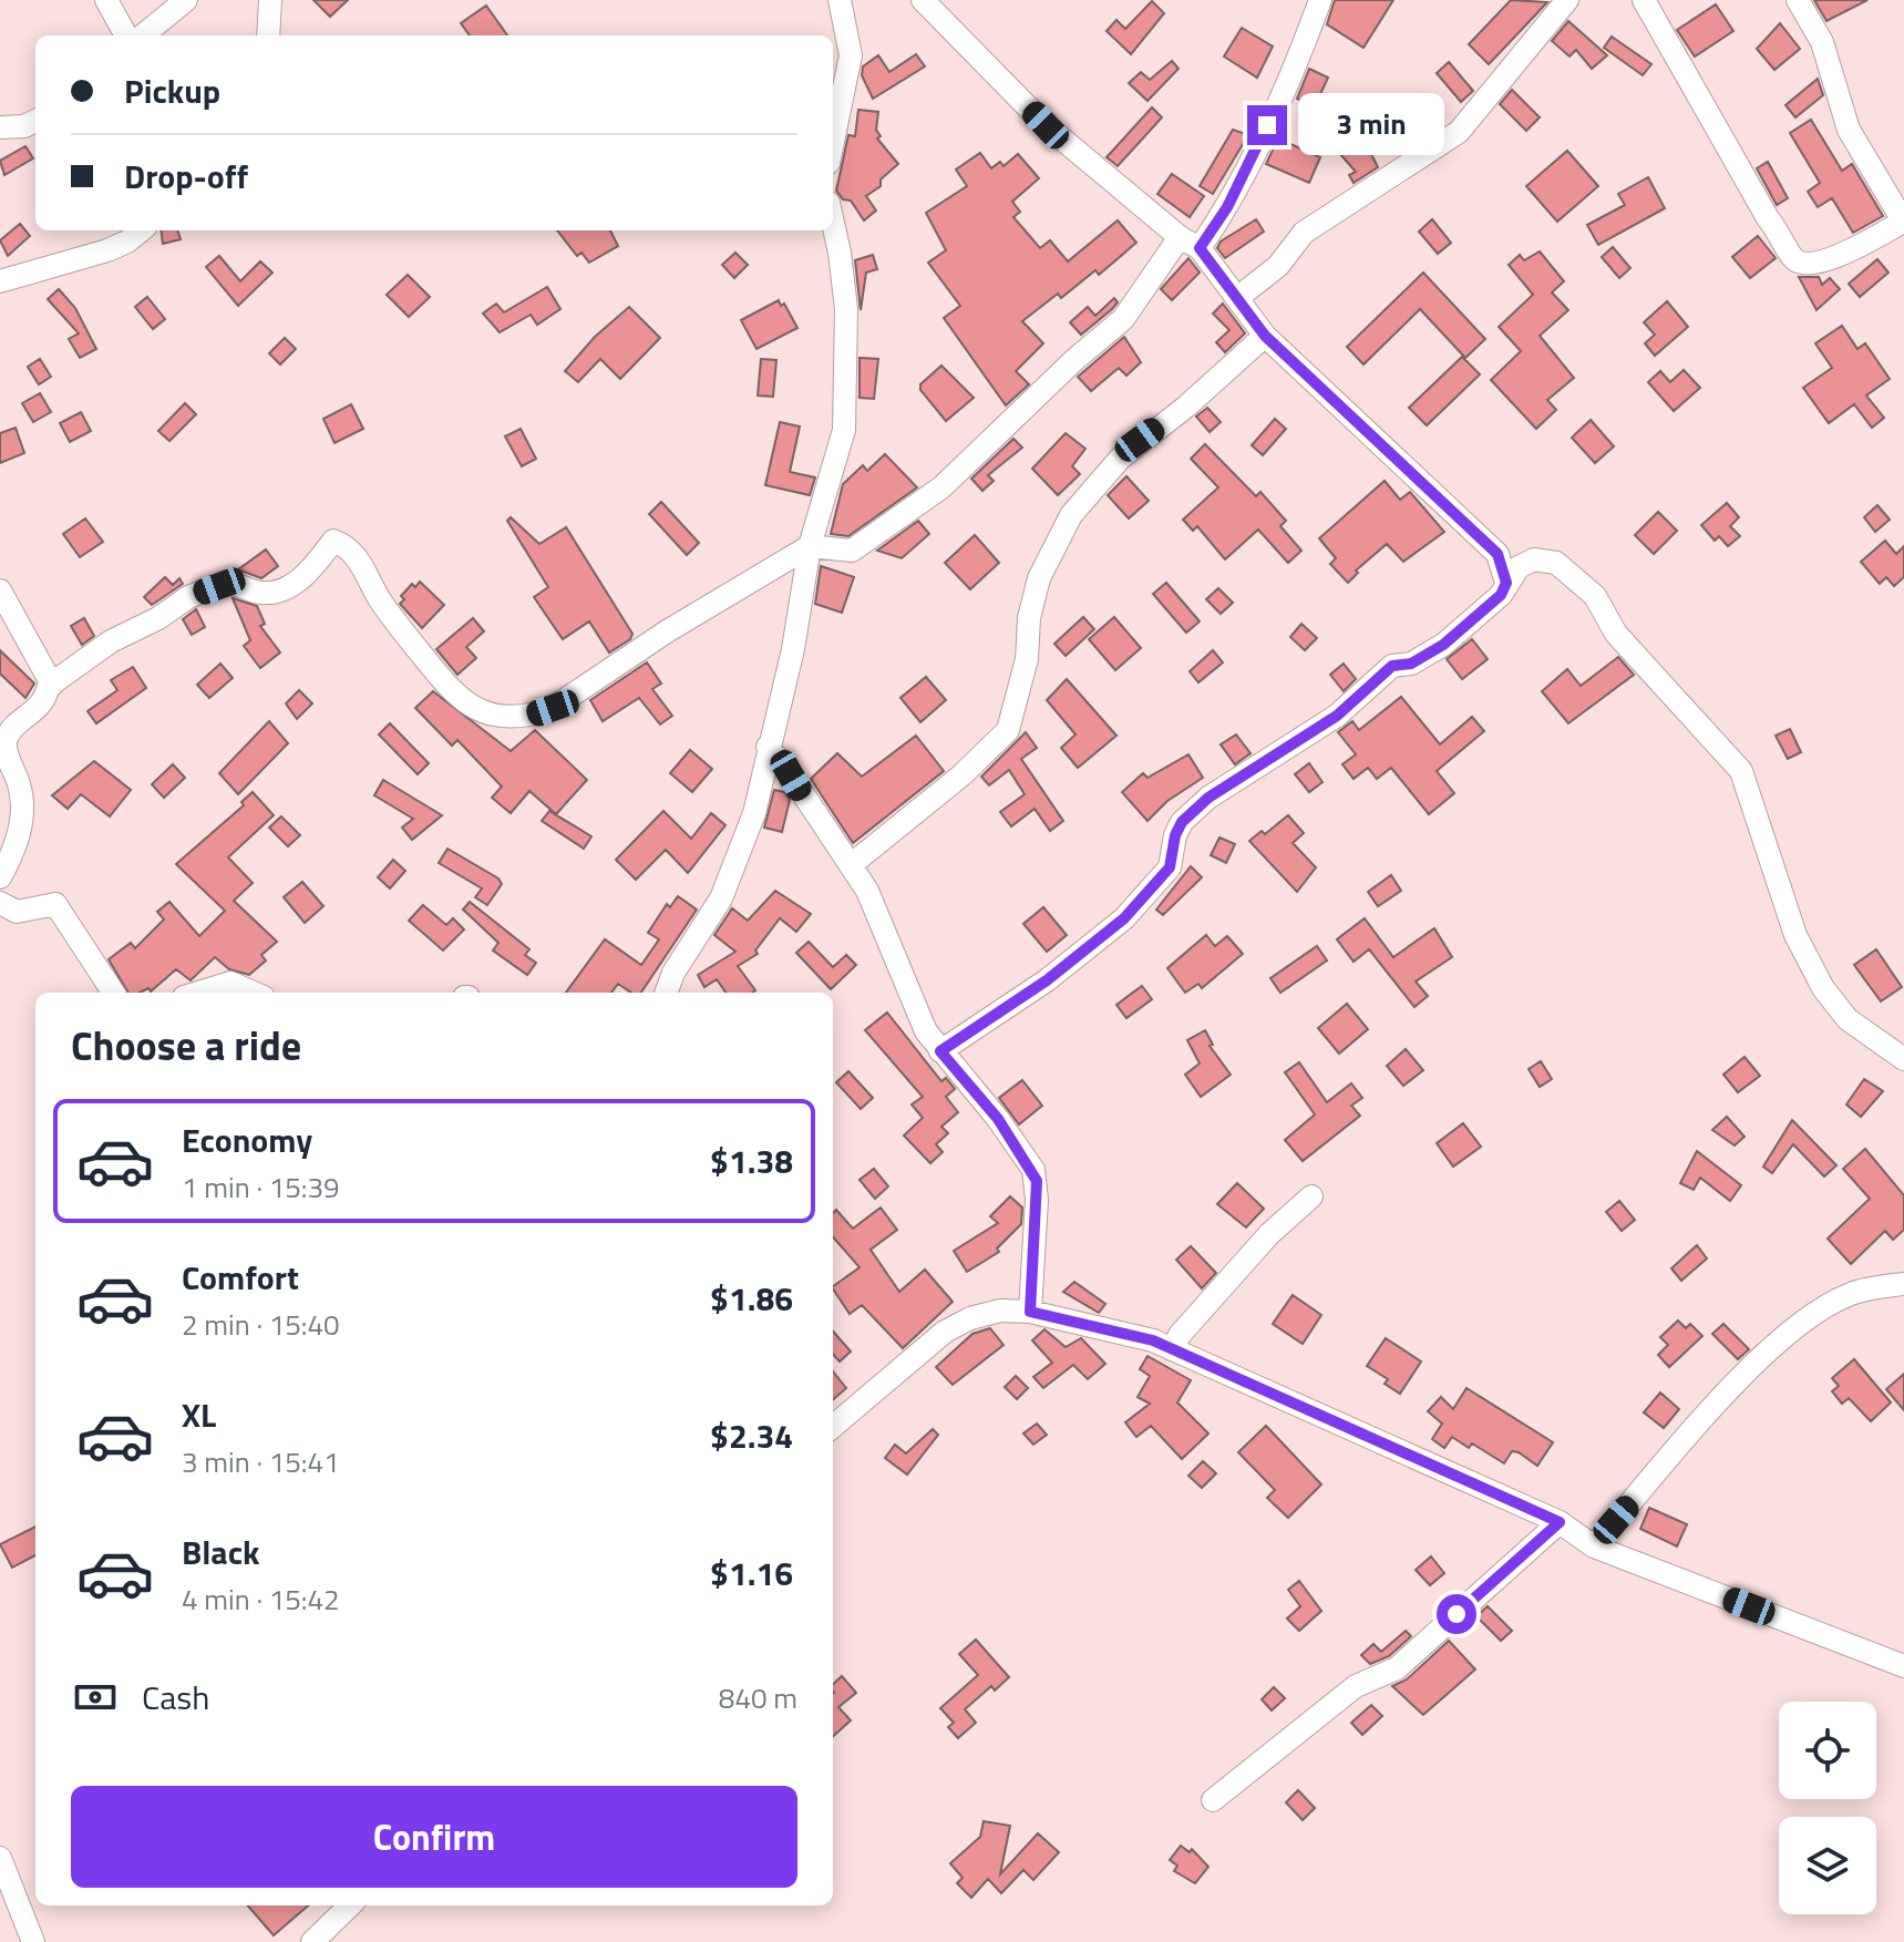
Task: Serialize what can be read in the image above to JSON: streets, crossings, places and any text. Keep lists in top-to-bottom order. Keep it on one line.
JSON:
{"page":{"banner":["Pickup","Drop-off"],"bubble":"3 min","heading":"Choose a ride","list":[{"name":"Economy","note":"1 min · 15:39","value":"$1.38"},{"name":"Comfort","note":"2 min · 15:40","value":"$1.86"},{"name":"XL","note":"3 min · 15:41","value":"$2.34"},{"name":"Black","note":"4 min · 15:42","value":"$1.16"}],"pay":["Cash","840 m"],"buttons":"Confirm"}}
